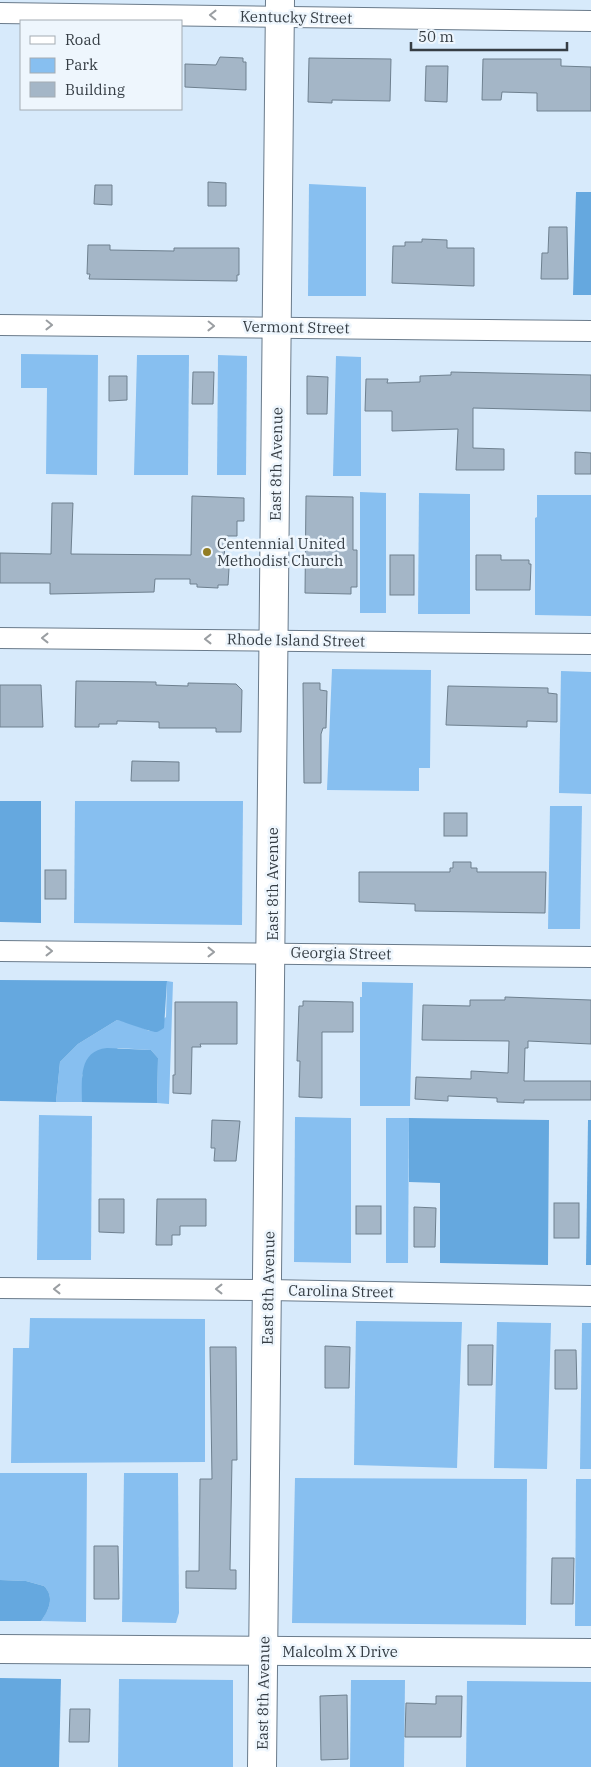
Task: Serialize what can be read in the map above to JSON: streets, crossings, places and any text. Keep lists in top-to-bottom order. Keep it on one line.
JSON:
{"streets":{"street":["Kentucky Street","Vermont Street","East 8th Avenue","Rhode Island Street","Georgia Street","Carolina Street","Malcolm X Drive"]},"crossings":[["Kentucky Street","East 8th Avenue"],["Vermont Street","East 8th Avenue"],["East 8th Avenue","Rhode Island Street"],["East 8th Avenue","Georgia Street"],["East 8th Avenue","Carolina Street"],["East 8th Avenue","Malcolm X Drive"]],"one_way":["Kentucky Street","Vermont Street","Rhode Island Street","Georgia Street","Carolina Street"],"places":["Centennial United Methodist Church"],"legend":["Road","Park","Building"],"scale_bar":"50 m"}
